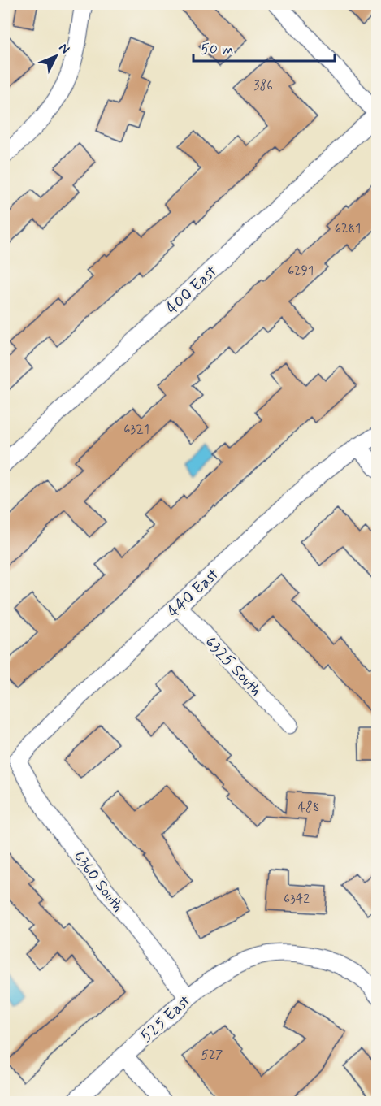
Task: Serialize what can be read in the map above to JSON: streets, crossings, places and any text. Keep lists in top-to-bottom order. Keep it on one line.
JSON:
{"streets":{"street":["400 East","440 East","6325 South","6360 South","525 East"]},"crossings":[["440 East","6325 South"],["440 East","6360 South"],["6360 South","525 East"]],"house_numbers":["386","6281","6291","6321","488","6342","527"],"scale_bar":"50 m","north":"top right"}
